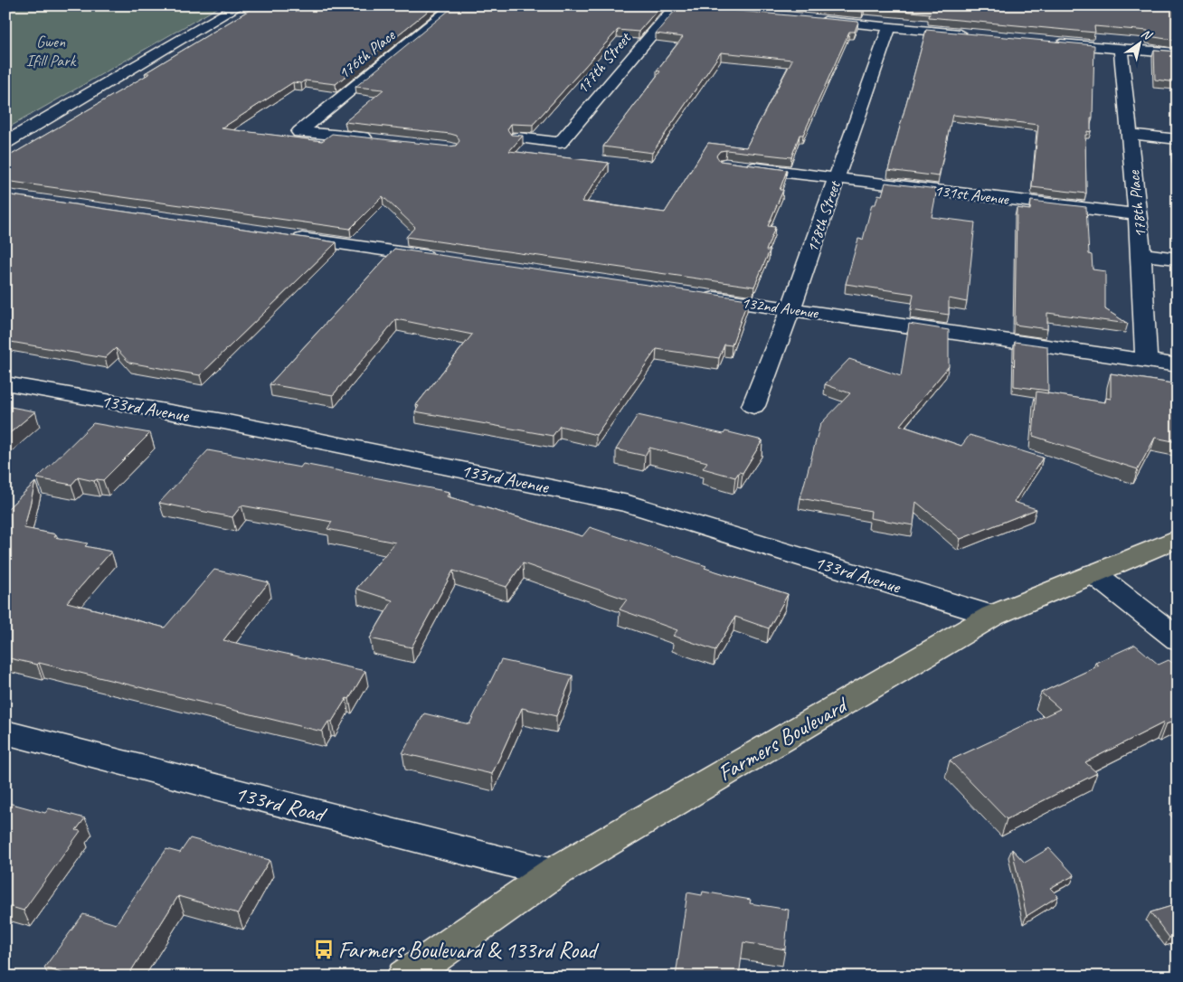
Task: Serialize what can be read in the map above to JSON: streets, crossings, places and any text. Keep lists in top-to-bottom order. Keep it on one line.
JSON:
{"streets":{"main road":["Farmers Boulevard"],"street":["176th Place","177th Street","131st Avenue","178th Place","178th Street","132nd Avenue","133rd Avenue","133rd Road"]},"crossings":[["131st Avenue","178th Place"],["131st Avenue","178th Street"],["178th Place","132nd Avenue"],["178th Street","132nd Avenue"],["133rd Avenue","Farmers Boulevard"],["Farmers Boulevard","133rd Road"]],"parks":["Gwen Ifill Park"],"places":{"bus stop":["Farmers Boulevard & 133rd Road"]},"north":"top right"}
